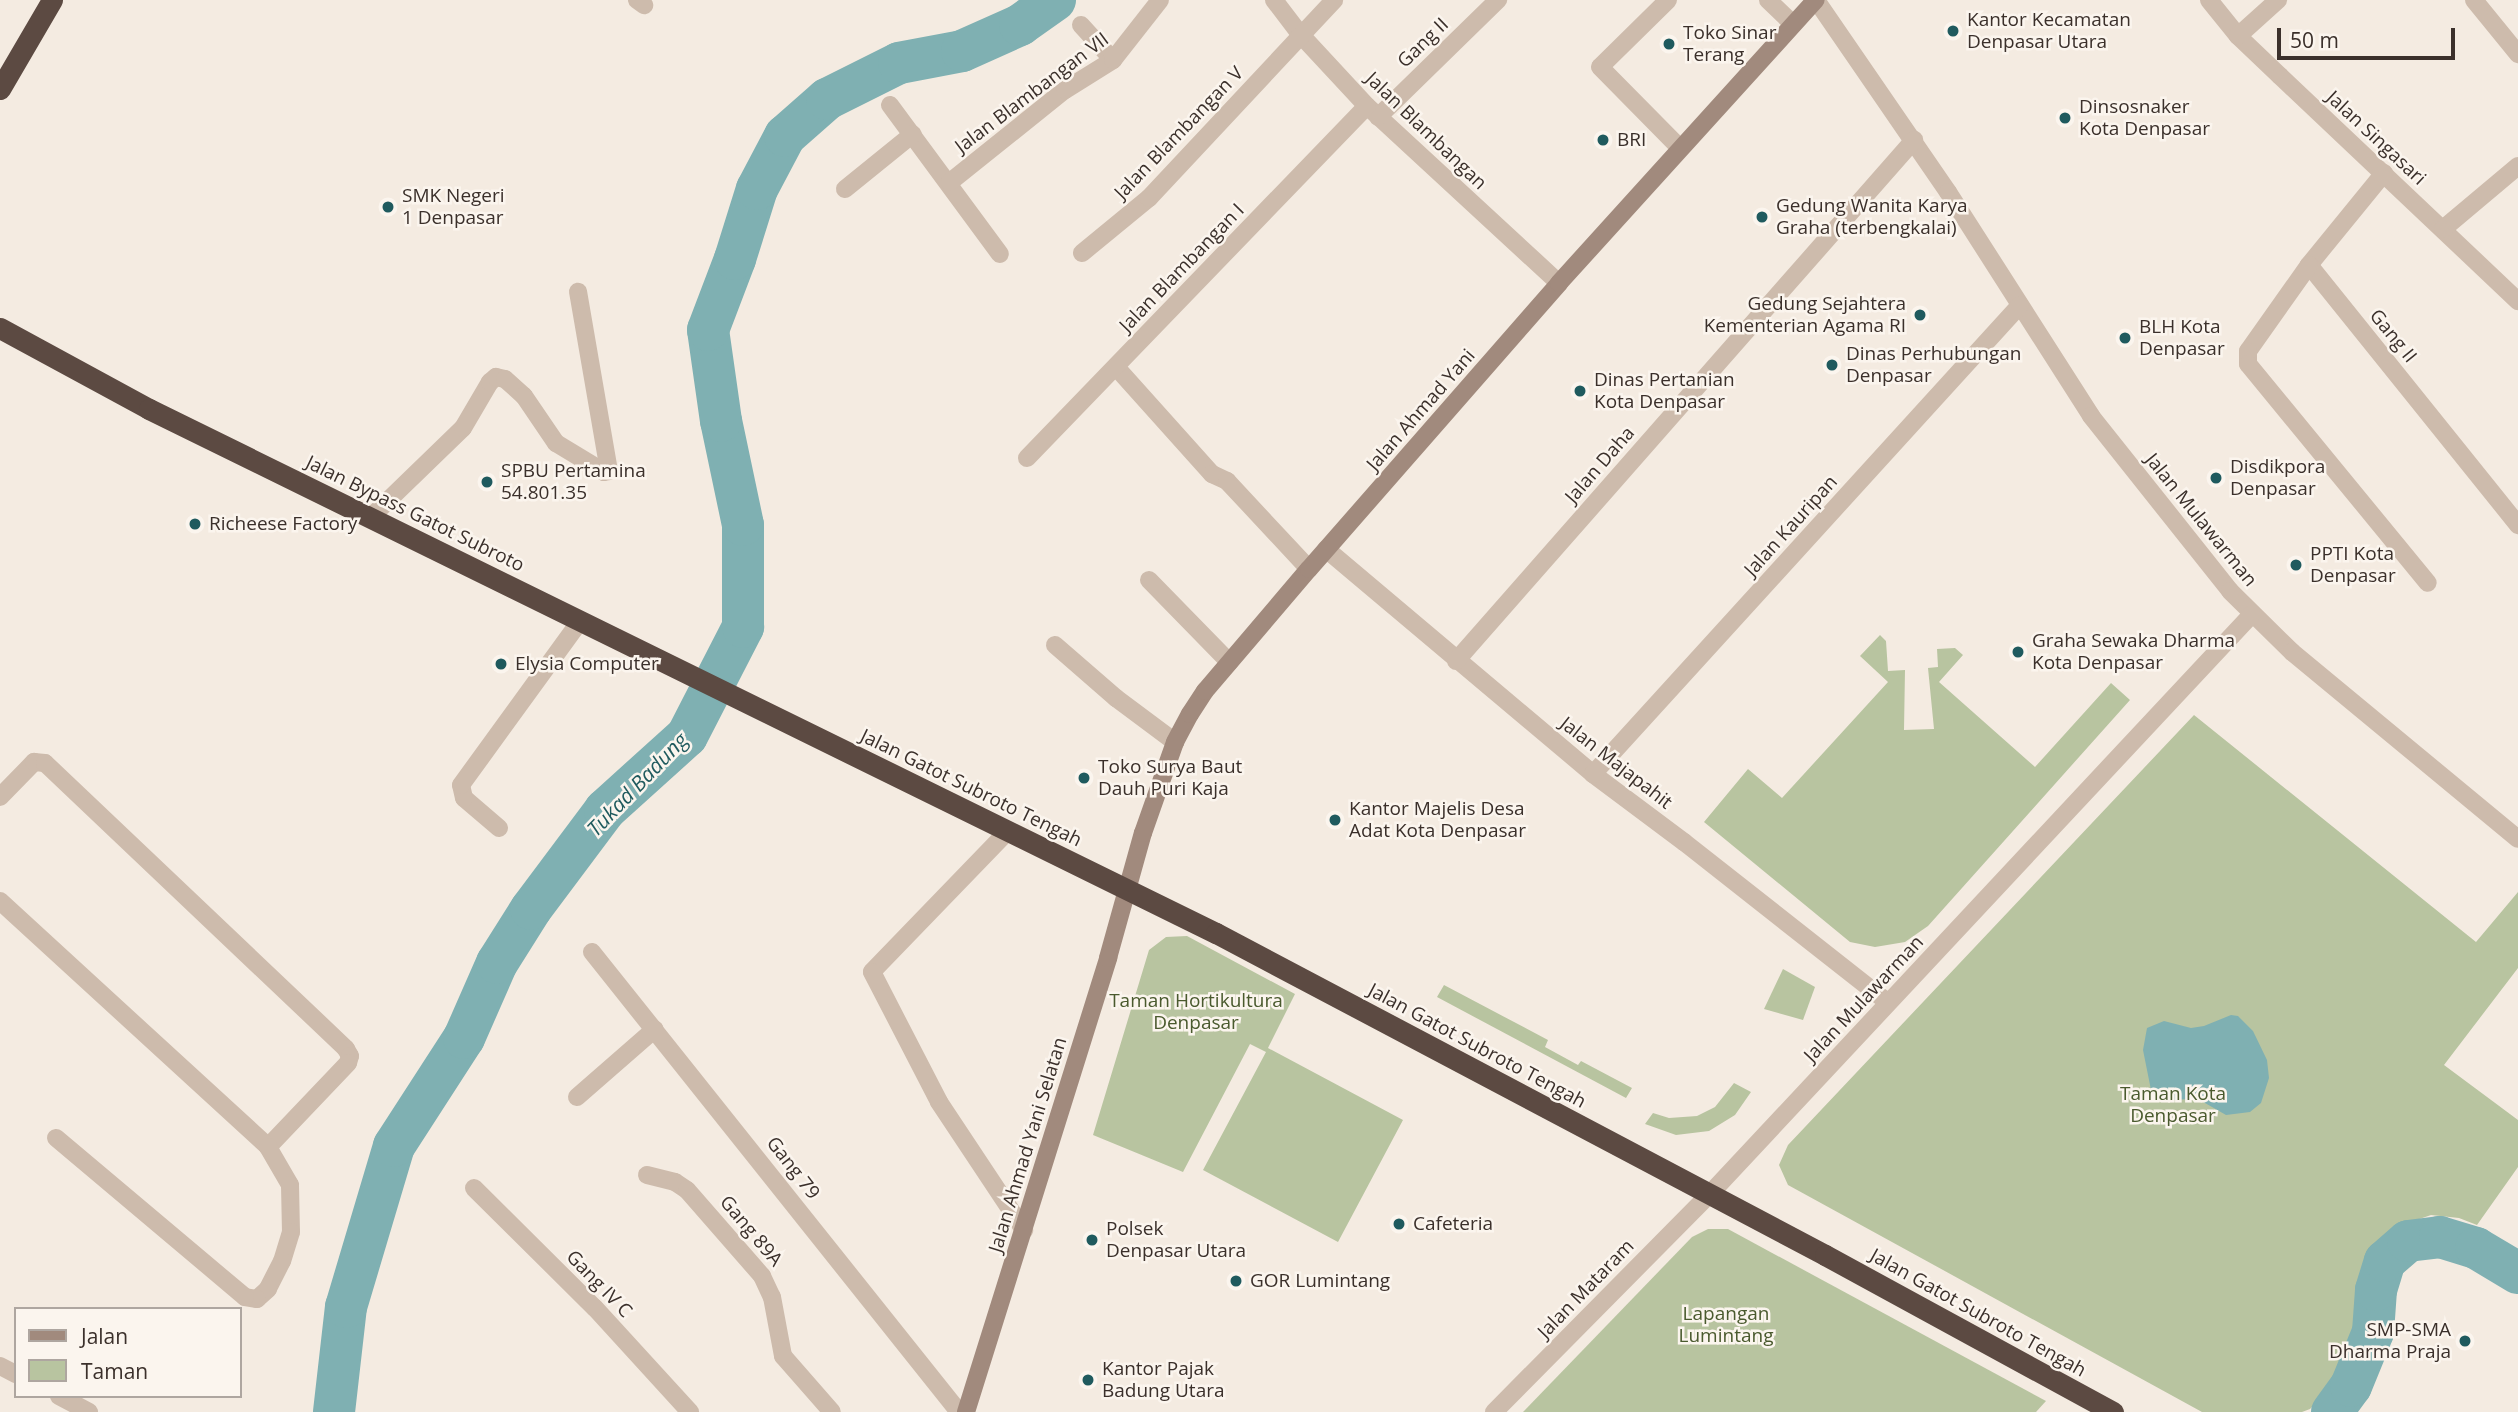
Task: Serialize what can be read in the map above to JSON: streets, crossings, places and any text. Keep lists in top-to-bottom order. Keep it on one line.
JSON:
{"streets":{"highway":["Jalan Bypass Gatot Subroto","Jalan Gatot Subroto Tengah"],"main road":["Jalan Ahmad Yani","Jalan Ahmad Yani Selatan"],"street":["Gang II","Jalan Blambangan VII","Jalan Blambangan","Jalan Blambangan V","Jalan Singasari","Jalan Blambangan I","Jalan Daha","Jalan Mulawarman","Jalan Kauripan","Jalan Majapahit","Gang 79","Gang 89A","Gang IV C","Jalan Mataram"]},"crossings":[["Gang II","Jalan Blambangan"],["Gang II","Jalan Blambangan I"],["Jalan Blambangan","Jalan Blambangan V"],["Jalan Blambangan","Jalan Blambangan I"],["Jalan Blambangan","Jalan Ahmad Yani"],["Jalan Ahmad Yani","Jalan Mulawarman"],["Jalan Ahmad Yani","Jalan Majapahit"],["Jalan Ahmad Yani","Jalan Gatot Subroto Tengah"],["Jalan Ahmad Yani","Jalan Ahmad Yani Selatan"],["Jalan Daha","Jalan Mulawarman"],["Jalan Daha","Jalan Majapahit"],["Jalan Bypass Gatot Subroto","Jalan Gatot Subroto Tengah"],["Jalan Mulawarman","Jalan Kauripan"],["Jalan Mulawarman","Jalan Majapahit"],["Jalan Mulawarman","Jalan Gatot Subroto Tengah"],["Jalan Mulawarman","Jalan Mataram"],["Jalan Kauripan","Jalan Majapahit"],["Jalan Gatot Subroto Tengah","Jalan Ahmad Yani Selatan"],["Jalan Gatot Subroto Tengah","Jalan Mataram"]],"water":["Tukad Badung"],"parks":["Taman Hortikultura Denpasar","Taman Kota Denpasar","Lapangan Lumintang"],"places":["Kantor Kecamatan Denpasar Utara","Toko Sinar Terang","Dinsosnaker Kota Denpasar","BRI","SMK Negeri 1 Denpasar","Gedung Wanita Karya Graha (terbengkalai)","Gedung Sejahtera Kementerian Agama RI","BLH Kota Denpasar","Dinas Perhubungan Denpasar","Dinas Pertanian Kota Denpasar","Disdikpora Denpasar","SPBU Pertamina 54.801.35","Richeese Factory","PPTI Kota Denpasar","Graha Sewaka Dharma Kota Denpasar","Elysia Computer","Toko Surya Baut Dauh Puri Kaja","Kantor Majelis Desa Adat Kota Denpasar","Cafeteria","Polsek Denpasar Utara","GOR Lumintang","SMP-SMA Dharma Praja","Kantor Pajak Badung Utara"],"legend":["Jalan","Taman"],"scale_bar":"50 m"}
